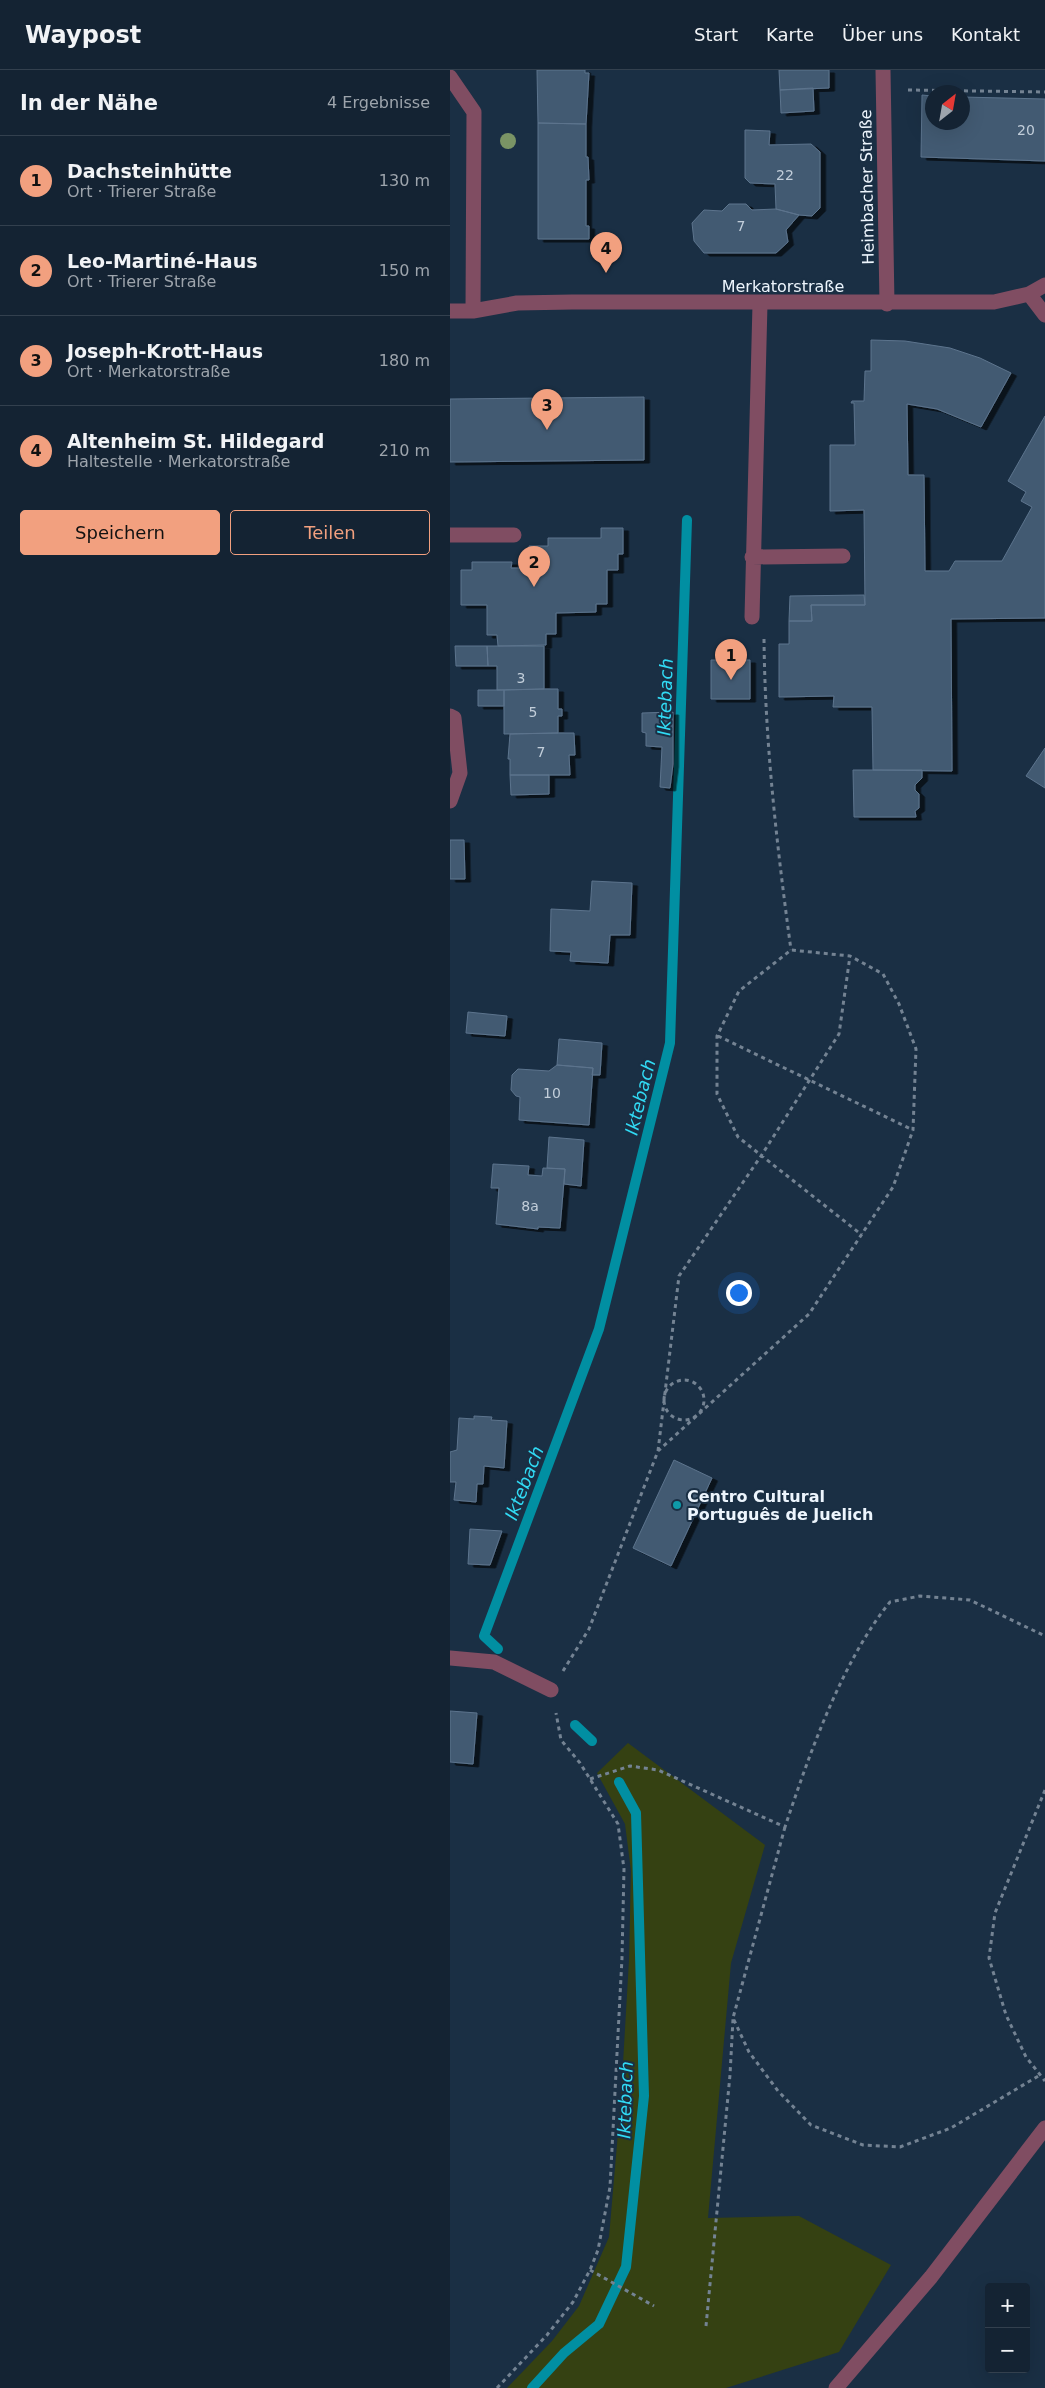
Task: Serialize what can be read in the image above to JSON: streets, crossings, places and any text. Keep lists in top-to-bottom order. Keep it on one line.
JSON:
{"streets":{"street":["Heimbacher Straße","Merkatorstraße"]},"crossings":[["Heimbacher Straße","Merkatorstraße"]],"water":["Iktebach"],"places":["Centro Cultural Português de Juelich"],"house_numbers":["20","22","7","3","5","7","10","8a"],"north":"top right","page":{"header":"Waypost","nav":["Start","Karte","Über uns","Kontakt"],"heading":["In der Nähe","4 Ergebnisse"],"list":[{"mark":"1","name":"Dachsteinhütte","note":"Ort · Trierer Straße","value":"130 m"},{"mark":"2","name":"Leo-Martiné-Haus","note":"Ort · Trierer Straße","value":"150 m"},{"mark":"3","name":"Joseph-Krott-Haus","note":"Ort · Merkatorstraße","value":"180 m"},{"mark":"4","name":"Altenheim St. Hildegard","note":"Haltestelle · Merkatorstraße","value":"210 m"}],"pins":["4","3","2","1"],"buttons":["Speichern","Teilen"],"map_buttons":["+","−"]}}
